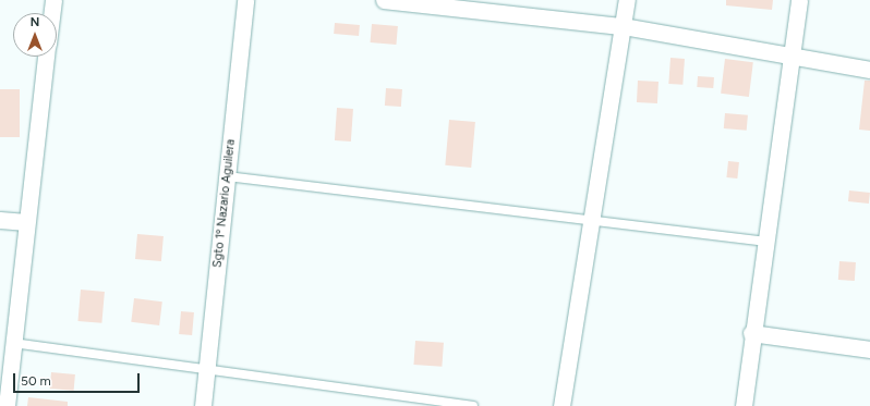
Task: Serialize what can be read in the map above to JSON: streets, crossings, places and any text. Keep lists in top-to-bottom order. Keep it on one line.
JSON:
{"streets":{"street":["Sgto 1º Nazario Aguilera"]},"scale_bar":"50 m","north":"top"}
